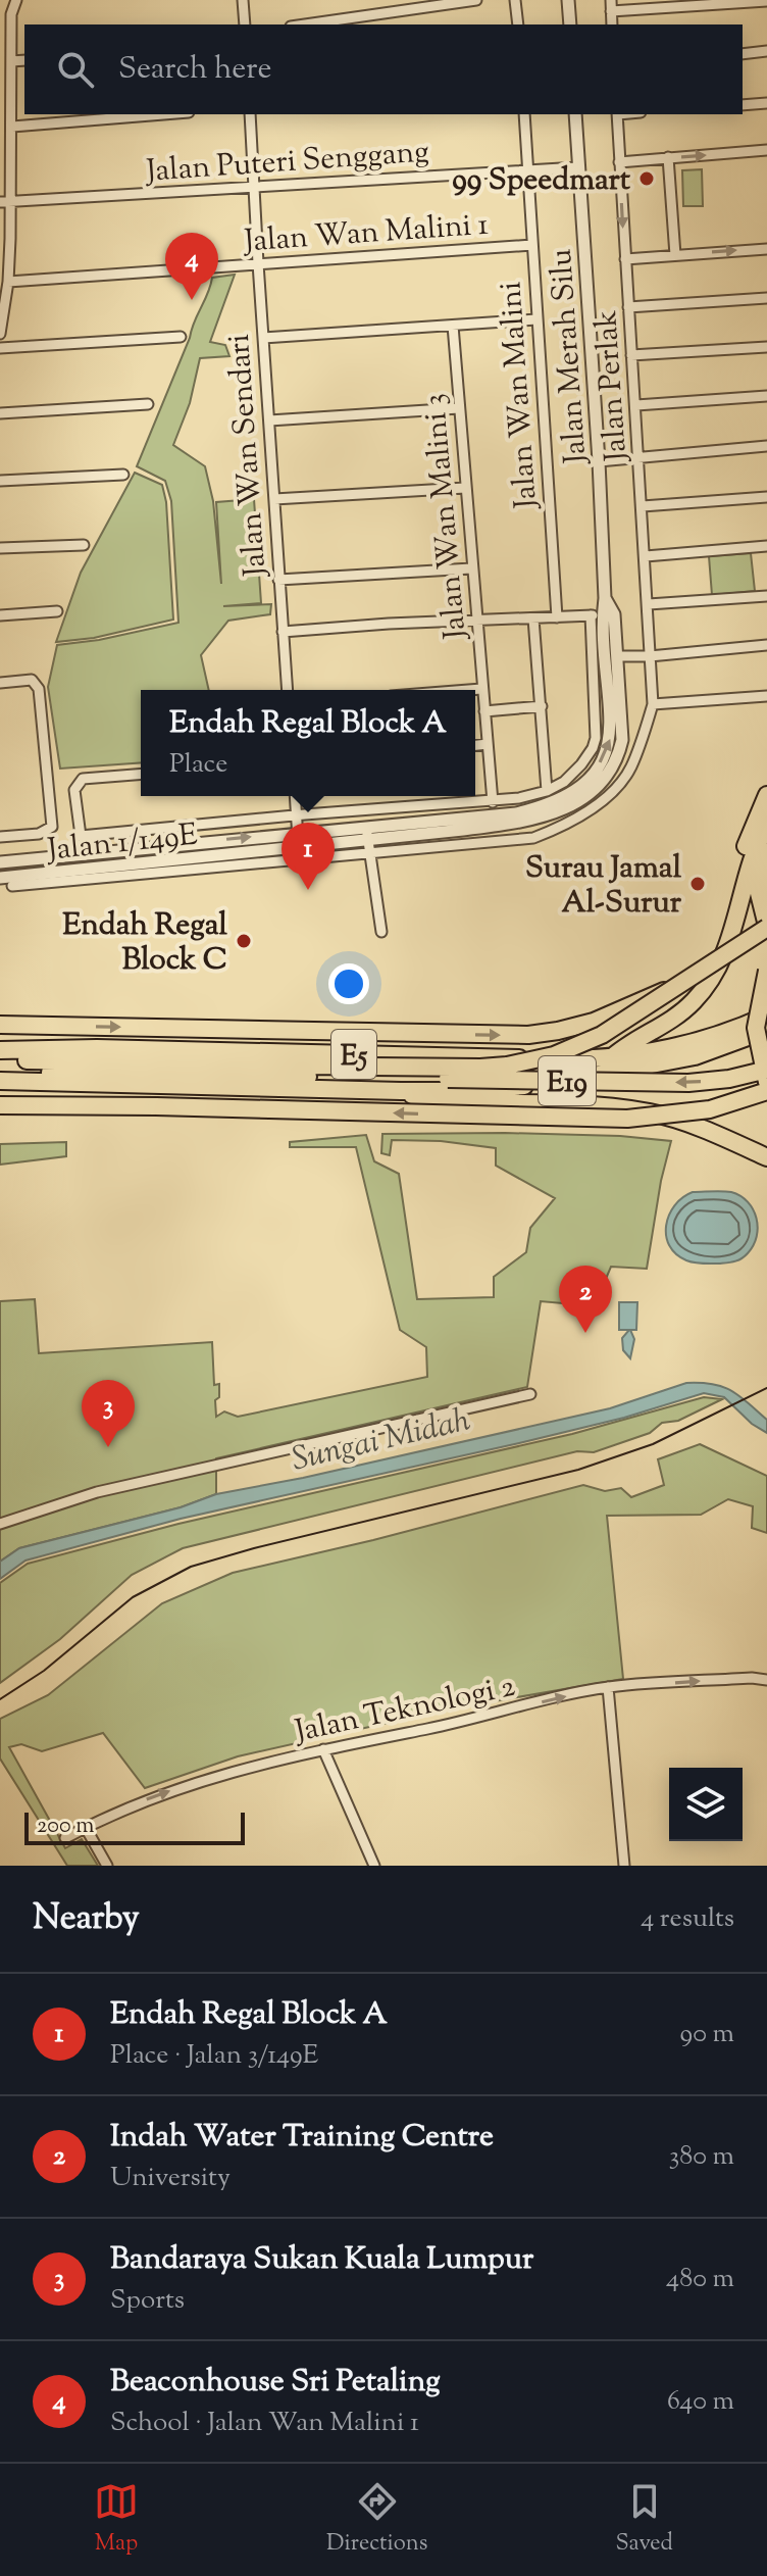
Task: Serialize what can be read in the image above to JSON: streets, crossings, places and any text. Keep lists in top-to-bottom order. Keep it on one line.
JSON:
{"streets":{"highway":["E5","E19"],"street":["Jalan Puteri Senggang","Jalan Wan Malini 1","Jalan Merah Silu","Jalan Perlak","Jalan Wan Malini","Jalan Wan Sendari","Jalan Wan Malini 3","Jalan 1/149E","Jalan Teknologi 2"]},"crossings":[["Jalan Puteri Senggang","Jalan Merah Silu"],["Jalan Puteri Senggang","Jalan Wan Malini"],["Jalan Puteri Senggang","Jalan Wan Sendari"],["Jalan Wan Malini 1","Jalan Wan Malini"],["Jalan Wan Malini 1","Jalan Wan Sendari"],["Jalan Merah Silu","Jalan 1/149E"]],"one_way":["Jalan Teknologi 2"],"water":["Sungai Midah"],"places":["99 Speedmart","Surau Jamal Al-Surur","Endah Regal Block C"],"scale_bar":"200 m","page":{"search":"Search here","pins":["4","1","2","3"],"popup":["Endah Regal Block A","Place"],"scale":"200 m","heading":["Nearby","4 results"],"list":[{"mark":"1","name":"Endah Regal Block A","note":"Place · Jalan 3/149E","value":"90 m"},{"mark":"2","name":"Indah Water Training Centre","note":"University","value":"380 m"},{"mark":"3","name":"Bandaraya Sukan Kuala Lumpur","note":"Sports","value":"480 m"},{"mark":"4","name":"Beaconhouse Sri Petaling","note":"School · Jalan Wan Malini 1","value":"640 m"}],"nav":["Map","Directions","Saved"]}}
